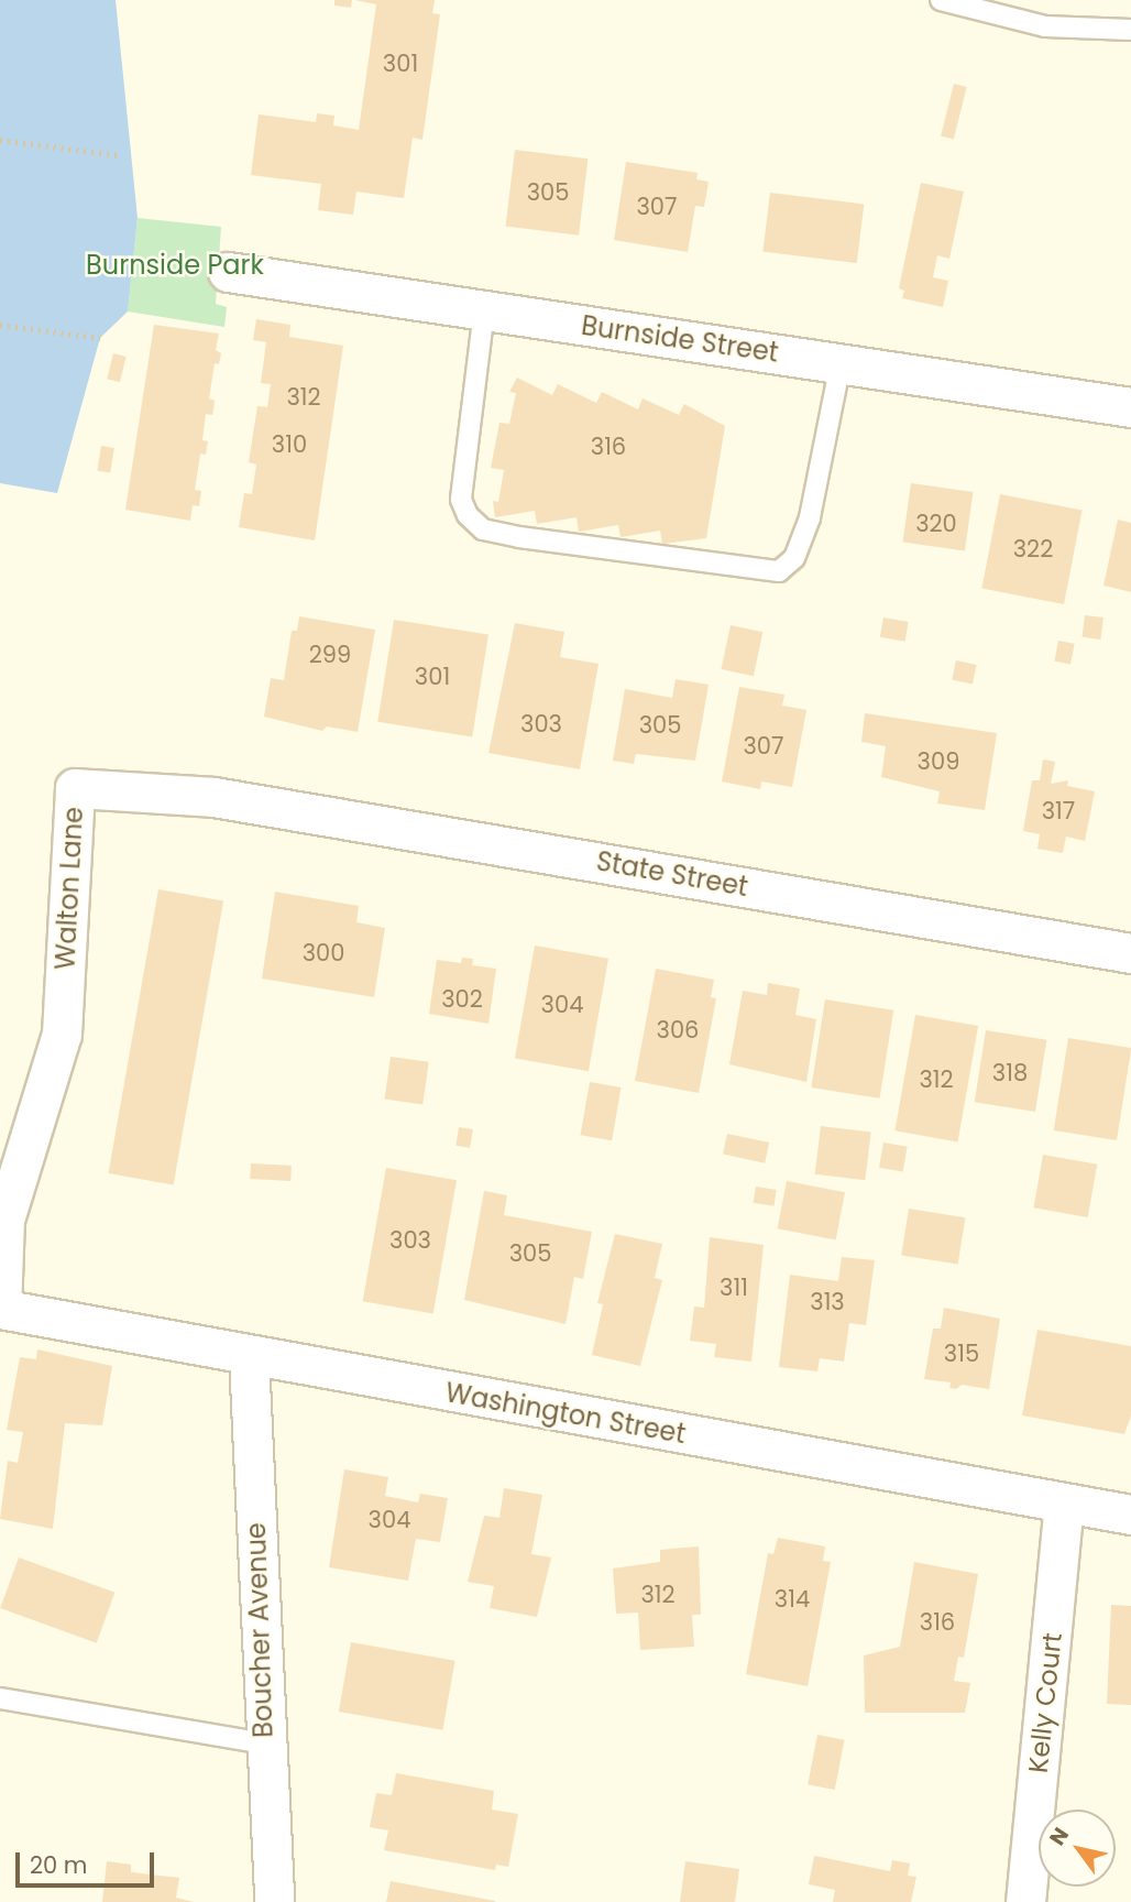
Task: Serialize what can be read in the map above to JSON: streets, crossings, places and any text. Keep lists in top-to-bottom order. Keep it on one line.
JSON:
{"streets":{"street":["Burnside Street","State Street","Walton Lane","Washington Street","Boucher Avenue","Kelly Court"]},"crossings":[["State Street","Walton Lane"],["Walton Lane","Washington Street"],["Washington Street","Boucher Avenue"],["Washington Street","Kelly Court"]],"parks":["Burnside Park"],"house_numbers":["301","305","307","312","310","316","320","322","299","301","303","305","307","309","317","300","302","304","306","318","312","303","305","311","313","315","304","312","314","316"],"scale_bar":"20 m","north":"top left"}
